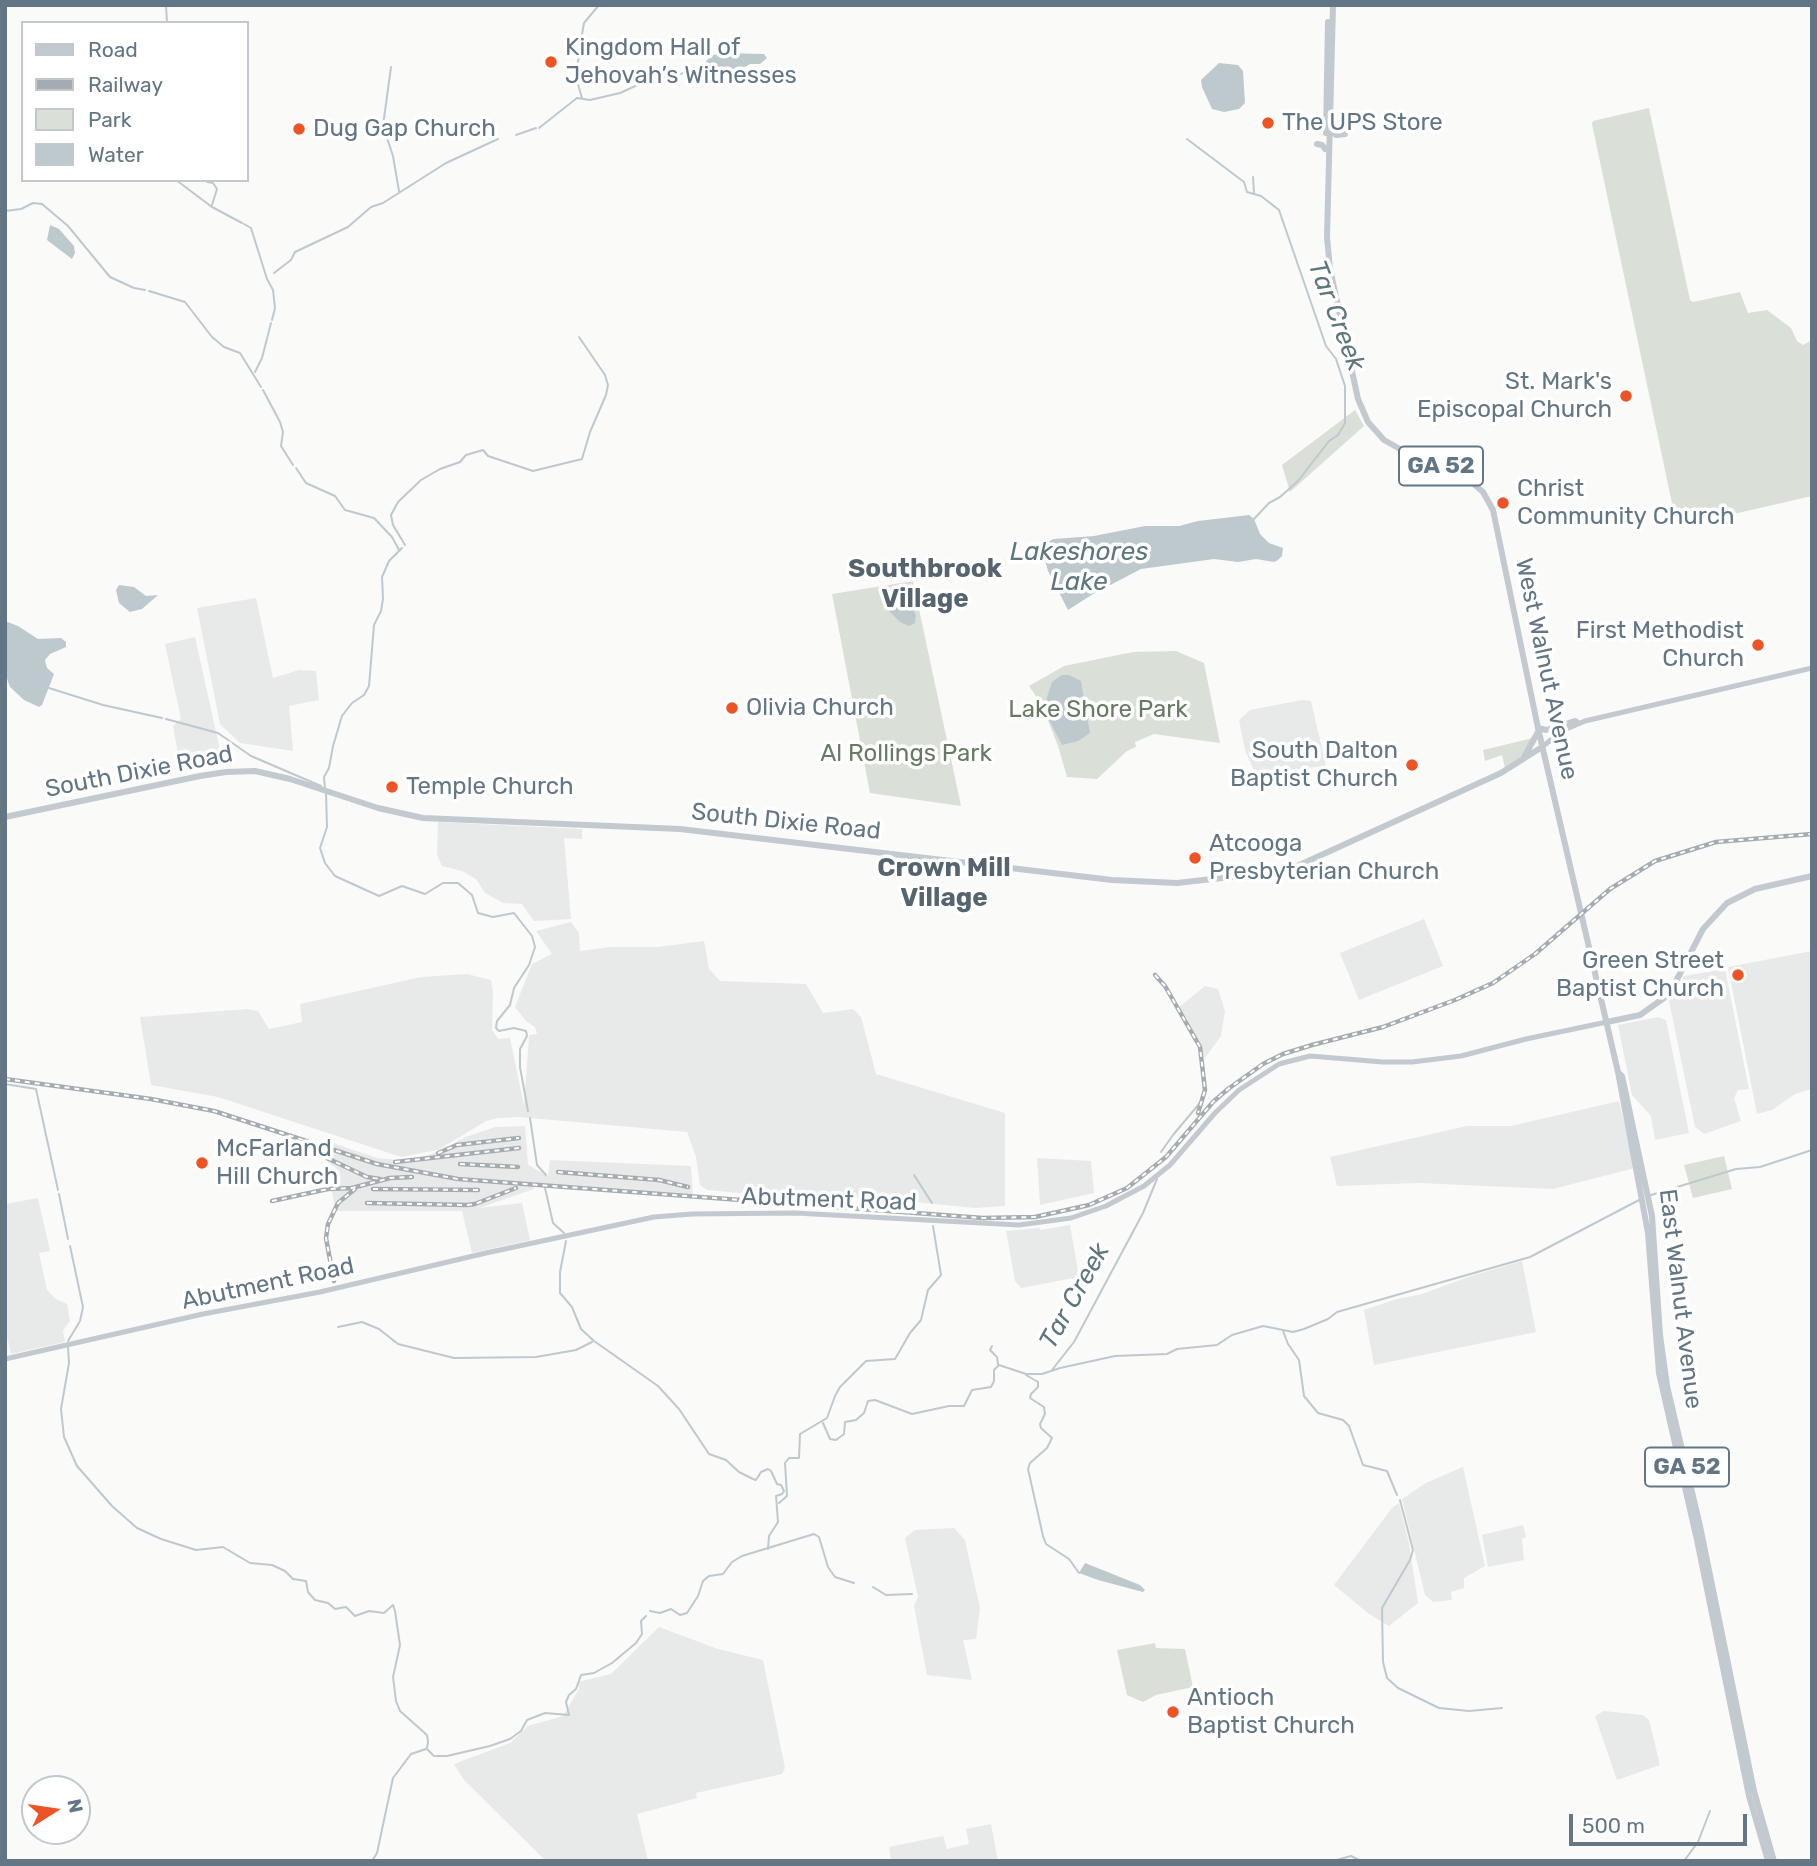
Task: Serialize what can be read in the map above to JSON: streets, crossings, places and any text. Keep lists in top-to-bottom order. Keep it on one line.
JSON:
{"streets":{"main road":["GA 52","West Walnut Avenue","South Dixie Road","Abutment Road","East Walnut Avenue"]},"crossings":[["West Walnut Avenue","South Dixie Road"],["West Walnut Avenue","East Walnut Avenue"],["Abutment Road","East Walnut Avenue"]],"districts":["Southbrook Village","Crown Mill Village"],"water":["Tar Creek","Lakeshores Lake"],"parks":["Lake Shore Park","Al Rollings Park"],"places":["Kingdom Hall of Jehovah’s Witnesses","The UPS Store","Dug Gap Church","St. Mark's Episcopal Church","Christ Community Church","First Methodist Church","Olivia Church","South Dalton Baptist Church","Temple Church","Atcooga Presbyterian Church","Green Street Baptist Church","McFarland Hill Church","Antioch Baptist Church"],"legend":["Road","Railway","Park","Water"],"scale_bar":"500 m","north":"right"}
